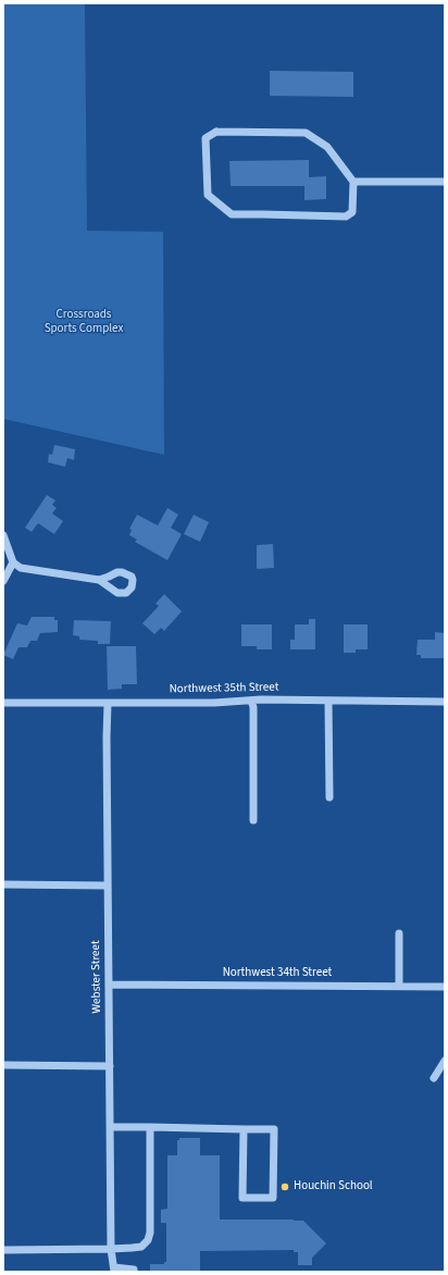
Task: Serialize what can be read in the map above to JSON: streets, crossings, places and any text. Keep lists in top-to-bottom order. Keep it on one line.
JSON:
{"streets":{"street":["Northwest 35th Street","Northwest 34th Street","Webster Street"]},"crossings":[["Northwest 35th Street","Webster Street"],["Northwest 34th Street","Webster Street"]],"parks":["Crossroads Sports Complex"],"places":["Houchin School"]}
